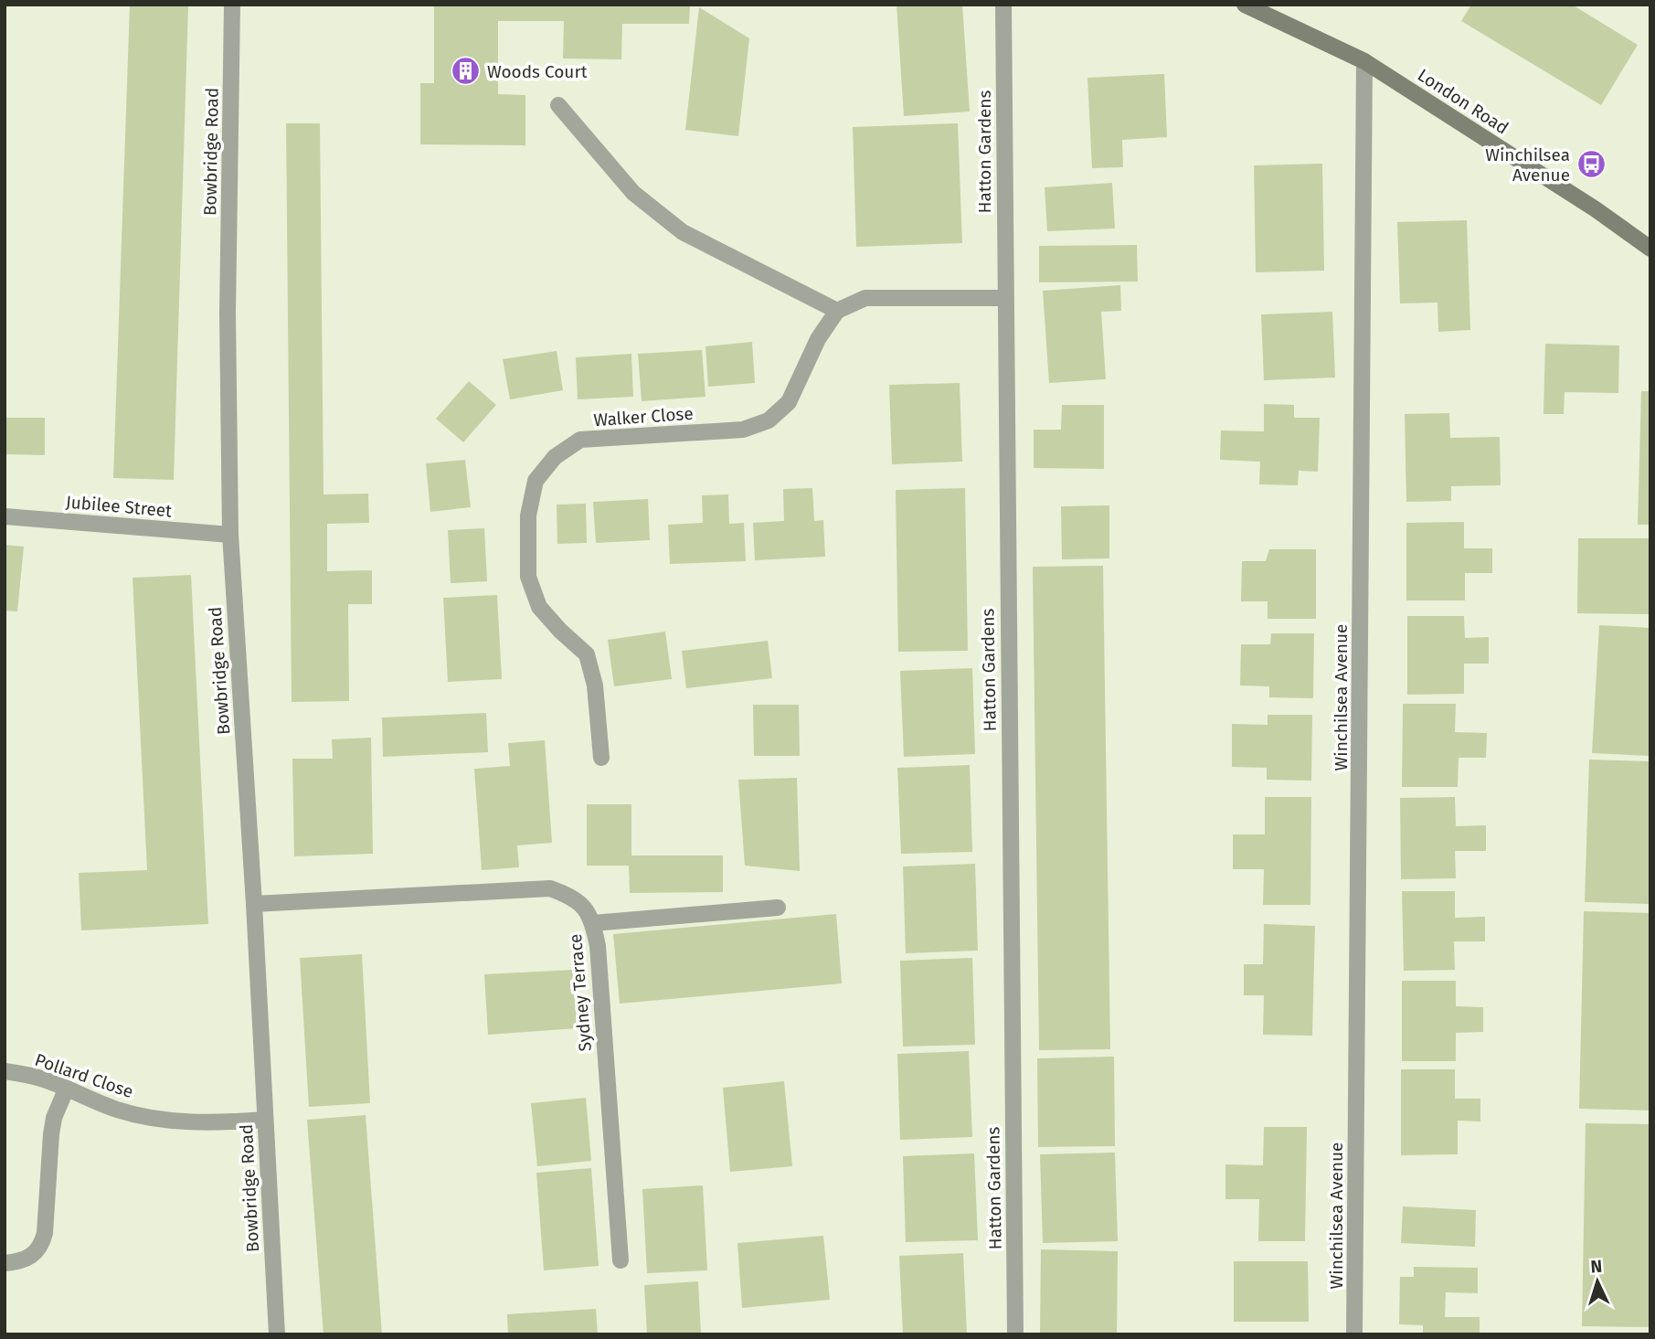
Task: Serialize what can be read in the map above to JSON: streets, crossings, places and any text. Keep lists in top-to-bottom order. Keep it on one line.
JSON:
{"streets":{"main road":["London Road"],"street":["Bowbridge Road","Hatton Gardens","Walker Close","Jubilee Street","Winchilsea Avenue","Sydney Terrace","Pollard Close"]},"crossings":[["London Road","Winchilsea Avenue"],["Bowbridge Road","Jubilee Street"],["Bowbridge Road","Sydney Terrace"],["Bowbridge Road","Pollard Close"]],"places":{"building":["Woods Court"],"bus stop":["Winchilsea Avenue"]},"north":"top"}
